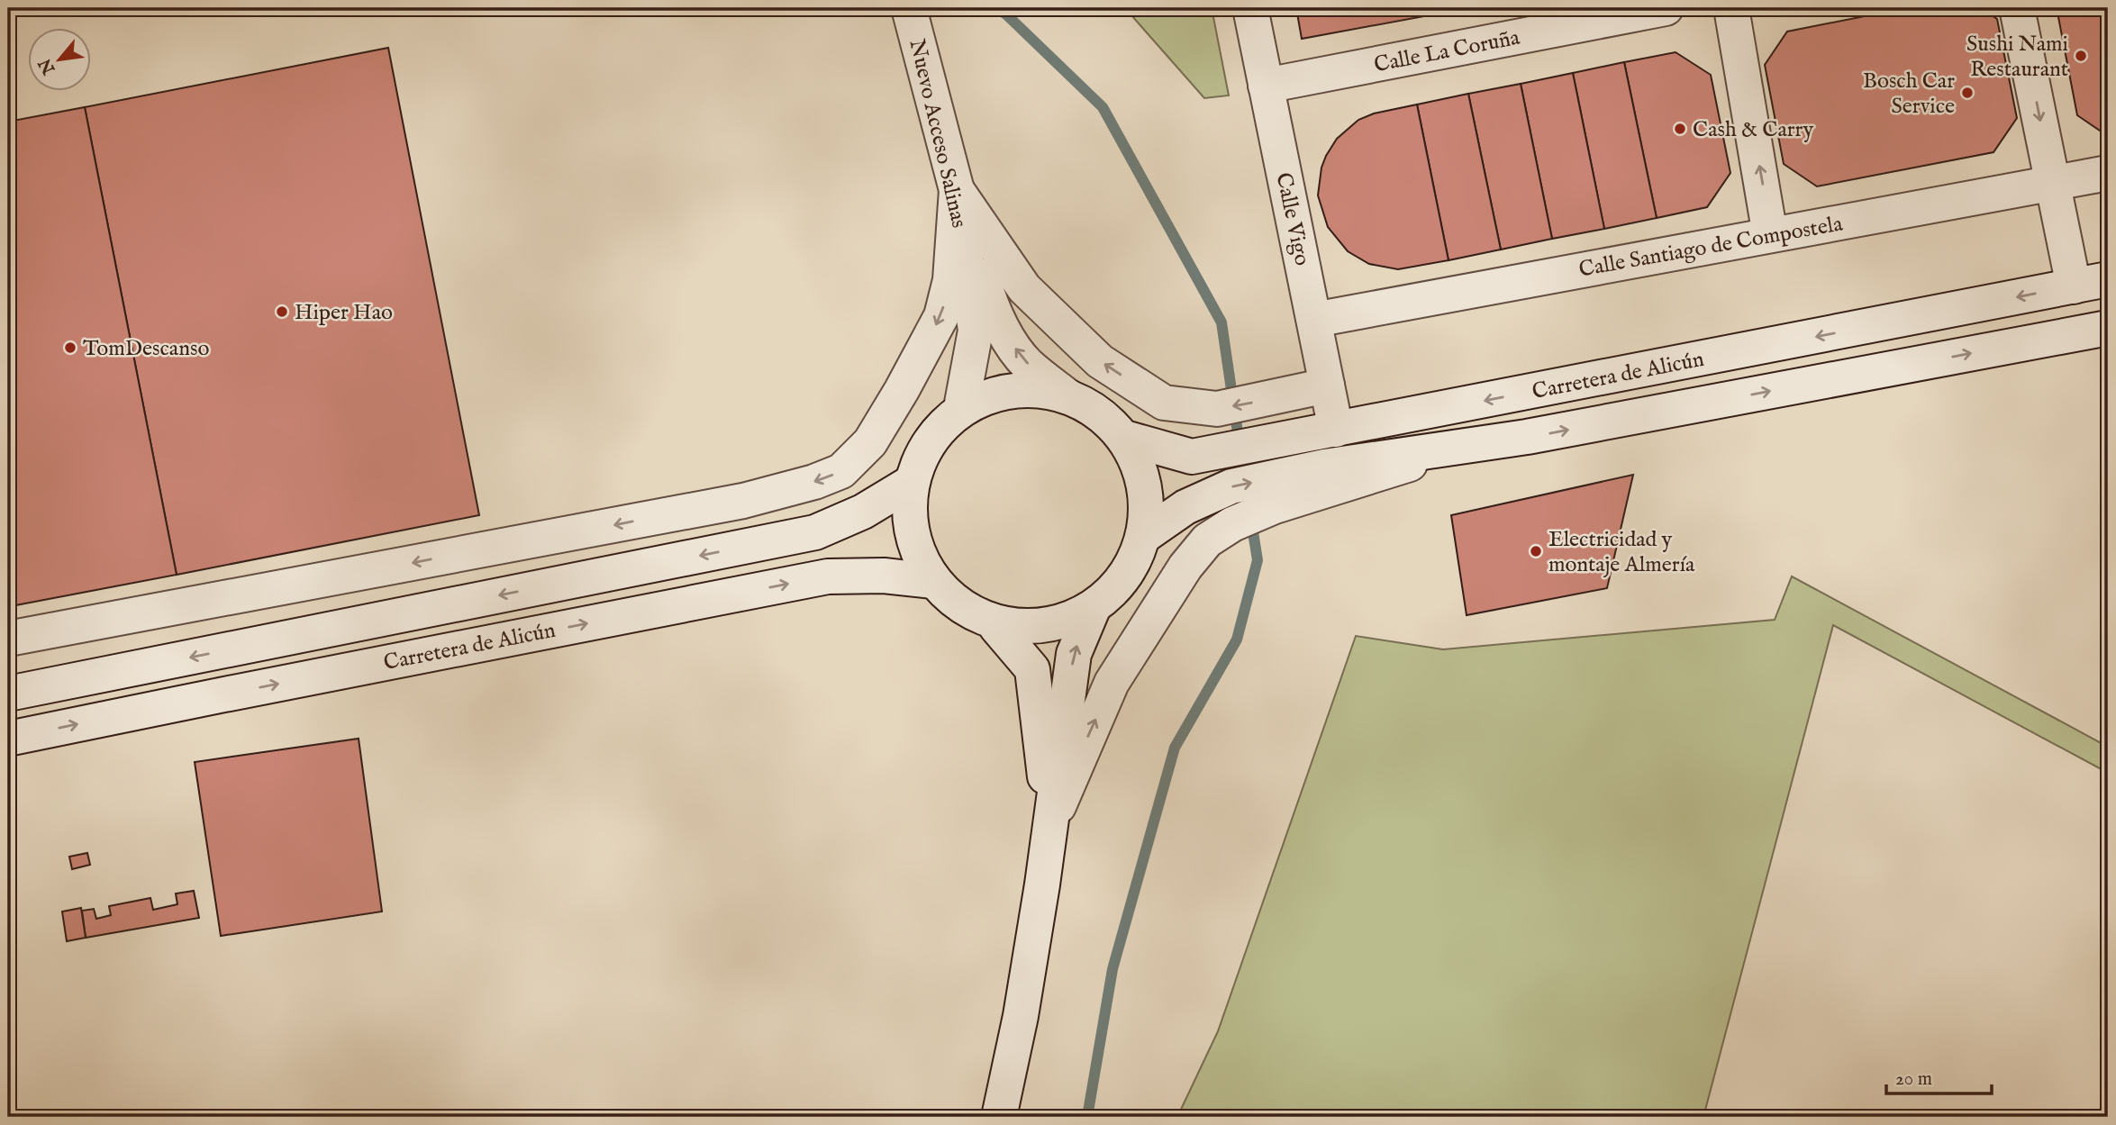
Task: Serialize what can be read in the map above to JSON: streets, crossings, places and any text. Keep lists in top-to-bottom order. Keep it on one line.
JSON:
{"streets":{"main road":["Calle La Coruña","Nuevo Acceso Salinas","Calle Vigo","Calle Santiago de Compostela","Carretera de Alicún"]},"crossings":[["Calle La Coruña","Calle Vigo"],["Calle Vigo","Calle Santiago de Compostela"],["Calle Vigo","Carretera de Alicún"]],"places":["Sushi Nami Restaurant","Bosch Car Service","Cash & Carry","Hiper Hao","TomDescanso","Electricidad y montaje Almería"],"scale_bar":"20 m","north":"bottom left"}
